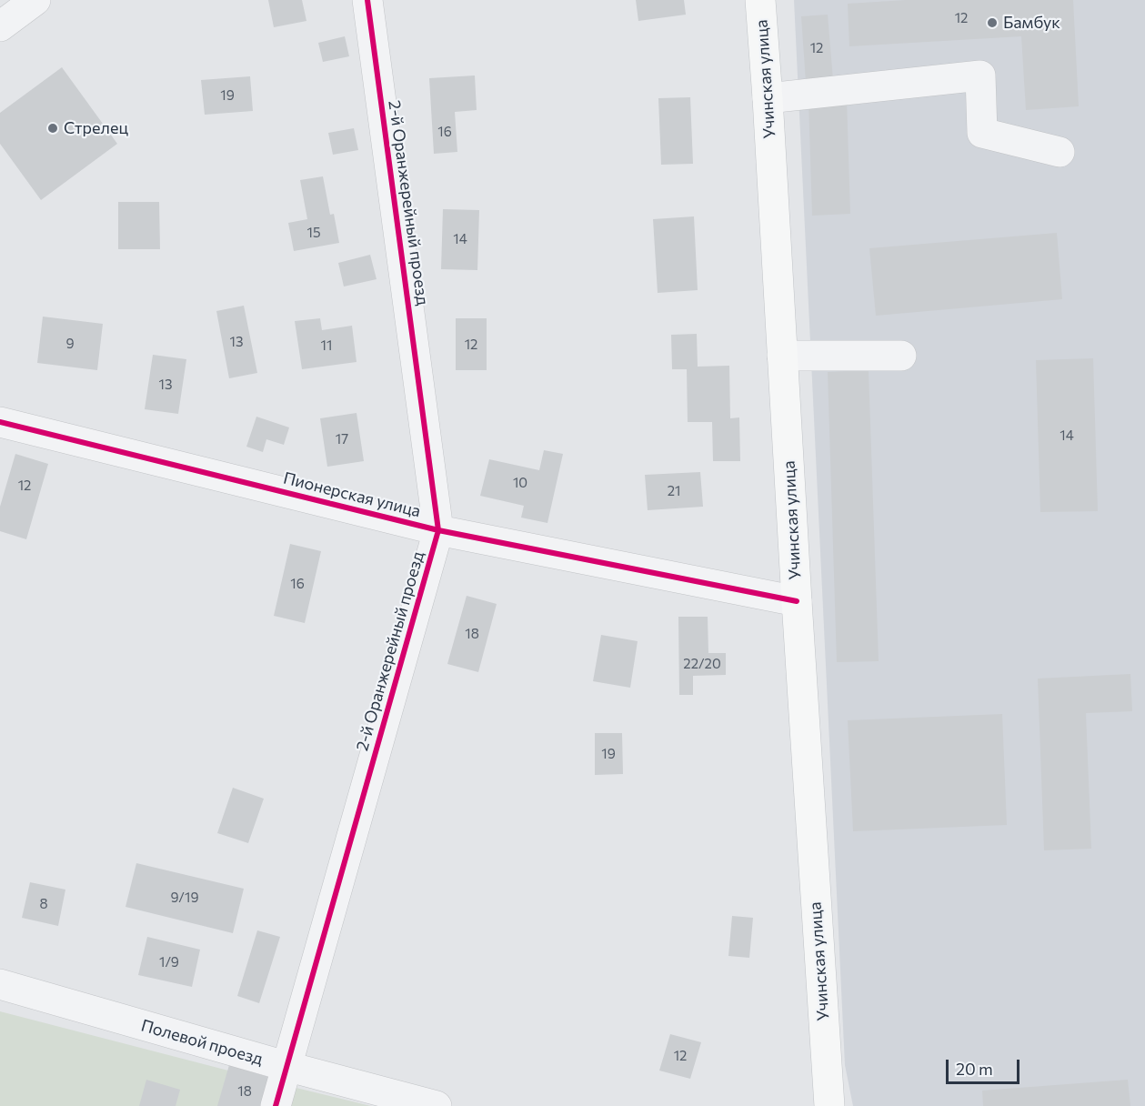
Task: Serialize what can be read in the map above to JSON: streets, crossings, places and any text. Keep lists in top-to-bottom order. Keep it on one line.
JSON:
{"streets":{"main road":["Учинская улица"],"street":["2-й Оранжерейный проезд","Пионерская улица","Полевой проезд"]},"crossings":[["Учинская улица","Пионерская улица"],["2-й Оранжерейный проезд","Пионерская улица"],["2-й Оранжерейный проезд","Полевой проезд"]],"places":["Бамбук","Стрелец"],"house_numbers":["12","12","19","16","15","14","13","9","12","11","13","14","17","10","12","21","16","18","22/20","19","9/19","8","1/9","12","18"],"scale_bar":"20 m"}
